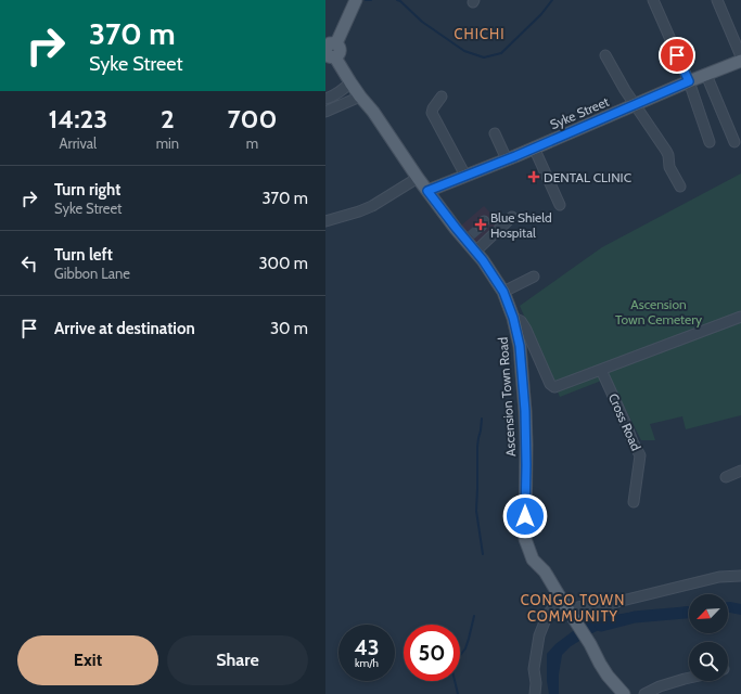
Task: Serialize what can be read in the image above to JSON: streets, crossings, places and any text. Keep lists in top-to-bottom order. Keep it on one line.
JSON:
{"streets":{"main road":["Syke Street","Ascension Town Road"],"street":["Cross Road"]},"crossings":[["Syke Street","Ascension Town Road"]],"districts":["CHICHI","CONGO TOWN COMMUNITY"],"parks":["Ascension Town Cemetery"],"places":{"health":["DENTAL CLINIC","Blue Shield Hospital"]},"north":"bottom left","page":{"turn":["370 m","Syke Street"],"eta":["14:23","Arrival","2","min","700","m"],"list":[{"name":"Turn right","note":"Syke Street","value":"370 m"},{"name":"Turn left","note":"Gibbon Lane","value":"300 m"},{"name":"Arrive at destination","value":"30 m"}],"speed":"43 km/h","limit":"50","buttons":["Exit","Share"]}}
